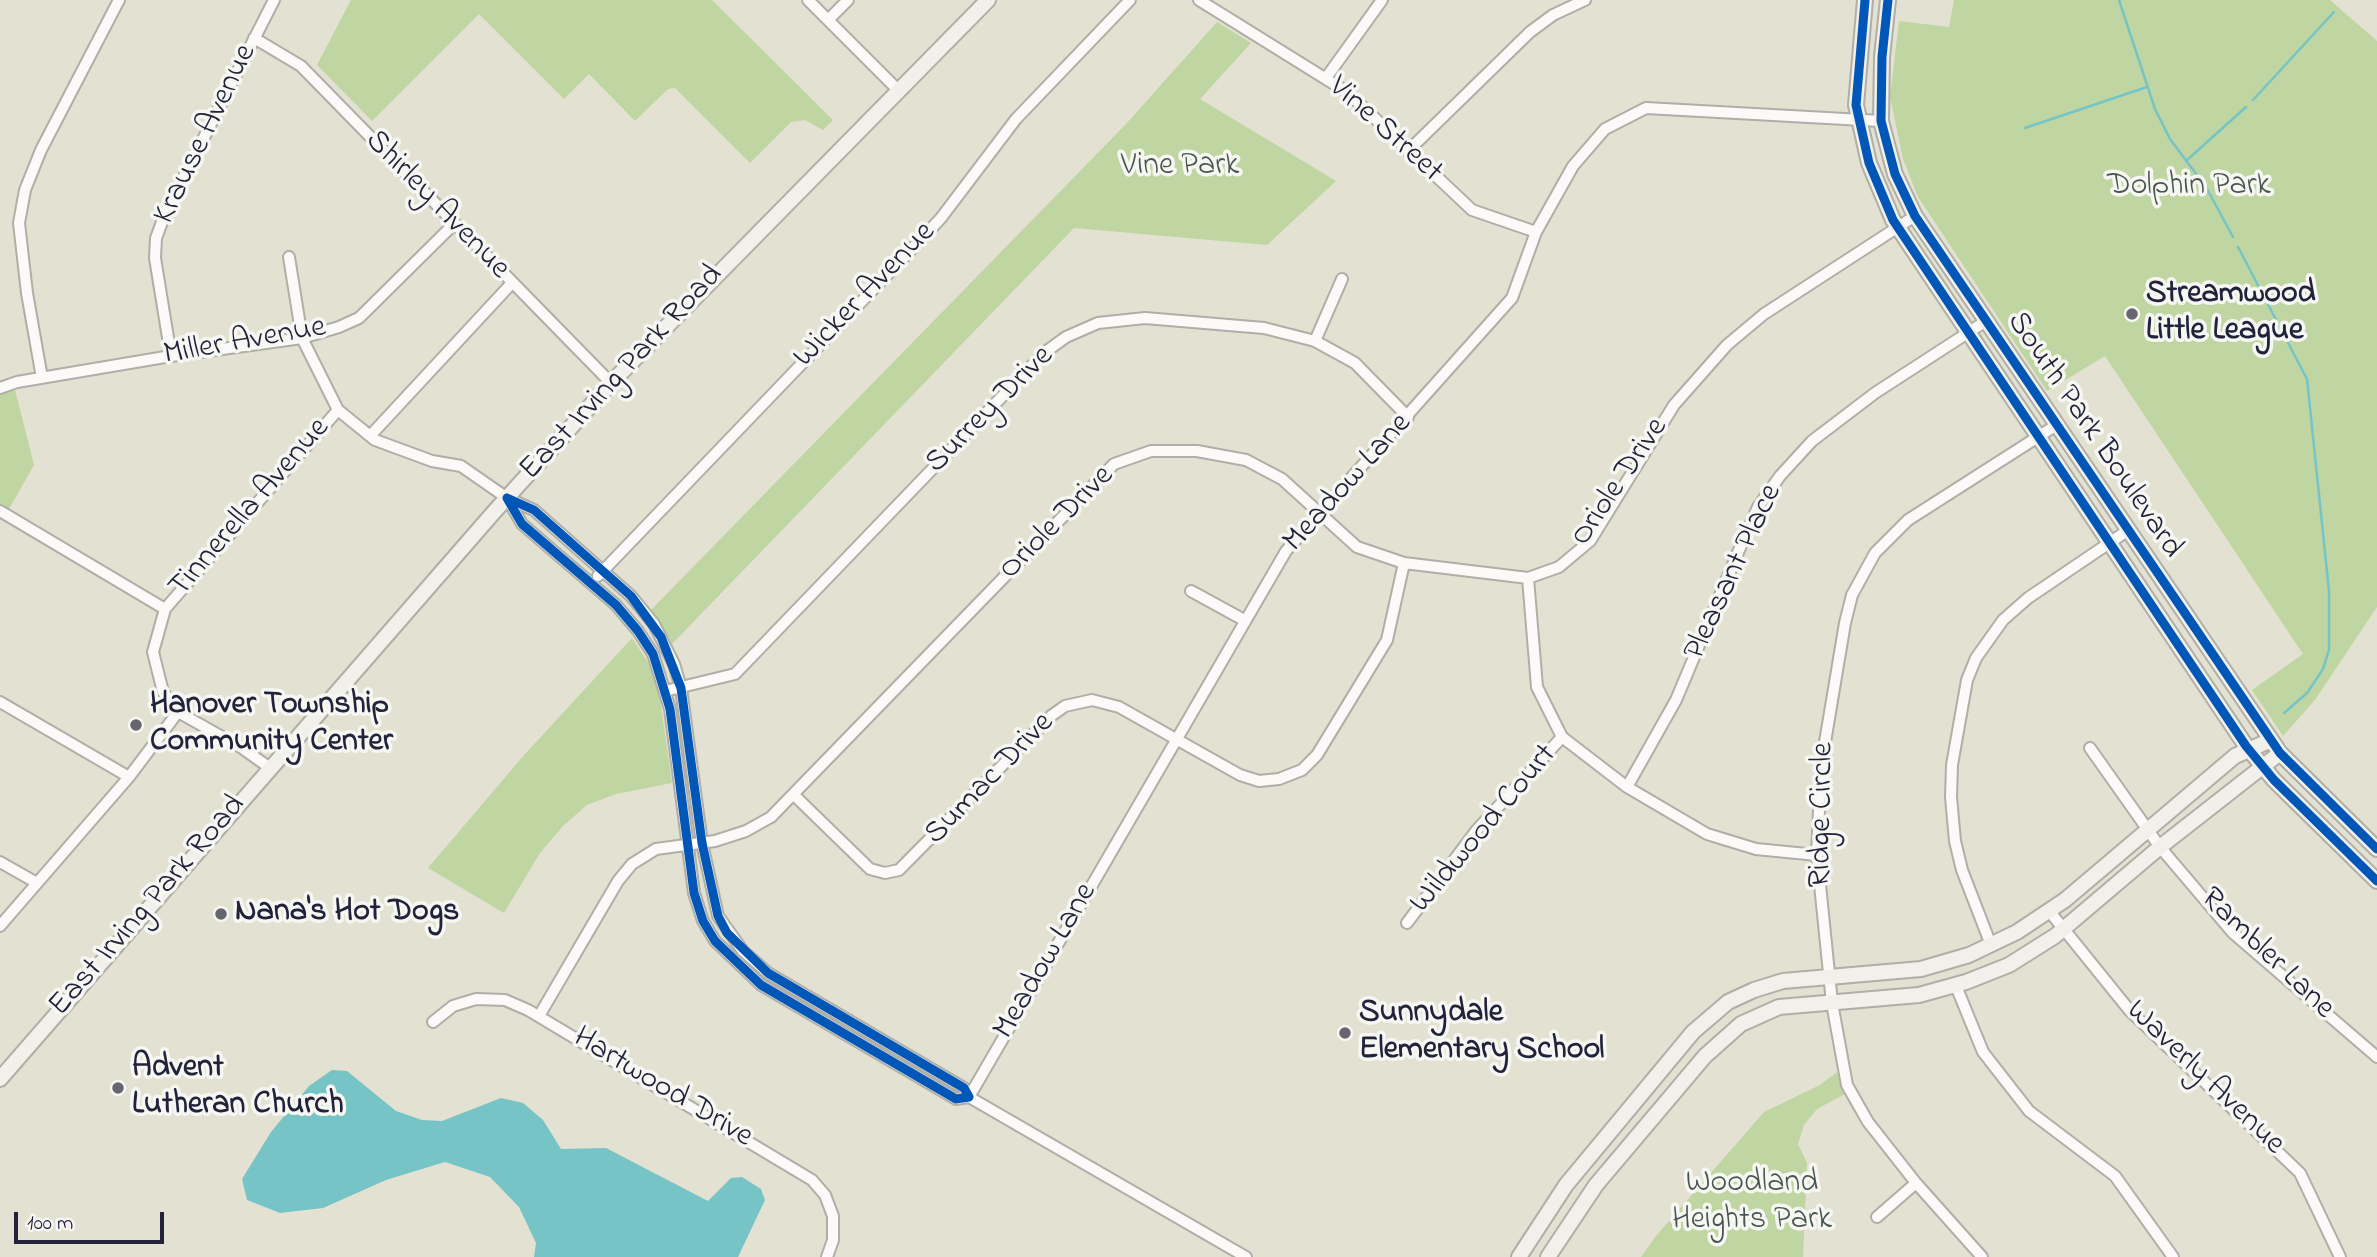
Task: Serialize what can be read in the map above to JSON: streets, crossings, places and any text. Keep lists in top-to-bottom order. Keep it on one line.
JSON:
{"streets":{"street":["Vine Street","Krause Avenue","Shirley Avenue","Wicker Avenue","Miller Avenue","East Irving Park Road","Surrey Drive","South Park Boulevard","Oriole Drive","Meadow Lane","Tinnerella Avenue","Pleasant Place","Sumac Drive","Ridge Circle","Wildwood Court","Rambler Lane","Waverly Avenue","Hartwood Drive"]},"crossings":[["Vine Street","Meadow Lane"],["Krause Avenue","Shirley Avenue"],["Krause Avenue","Miller Avenue"],["Shirley Avenue","Miller Avenue"],["Shirley Avenue","East Irving Park Road"],["Surrey Drive","Meadow Lane"],["South Park Boulevard","Oriole Drive"],["South Park Boulevard","Meadow Lane"],["South Park Boulevard","Pleasant Place"],["South Park Boulevard","Ridge Circle"],["Oriole Drive","Meadow Lane"],["Oriole Drive","Sumac Drive"],["Oriole Drive","Hartwood Drive"],["Meadow Lane","Sumac Drive"]],"parks":["Vine Park","Dolphin Park","Woodland Heights Park"],"places":["Streamwood Little League","Hanover Township Community Center","Nana's Hot Dogs","Sunnydale Elementary School","Advent Lutheran Church"],"scale_bar":"100 m"}
